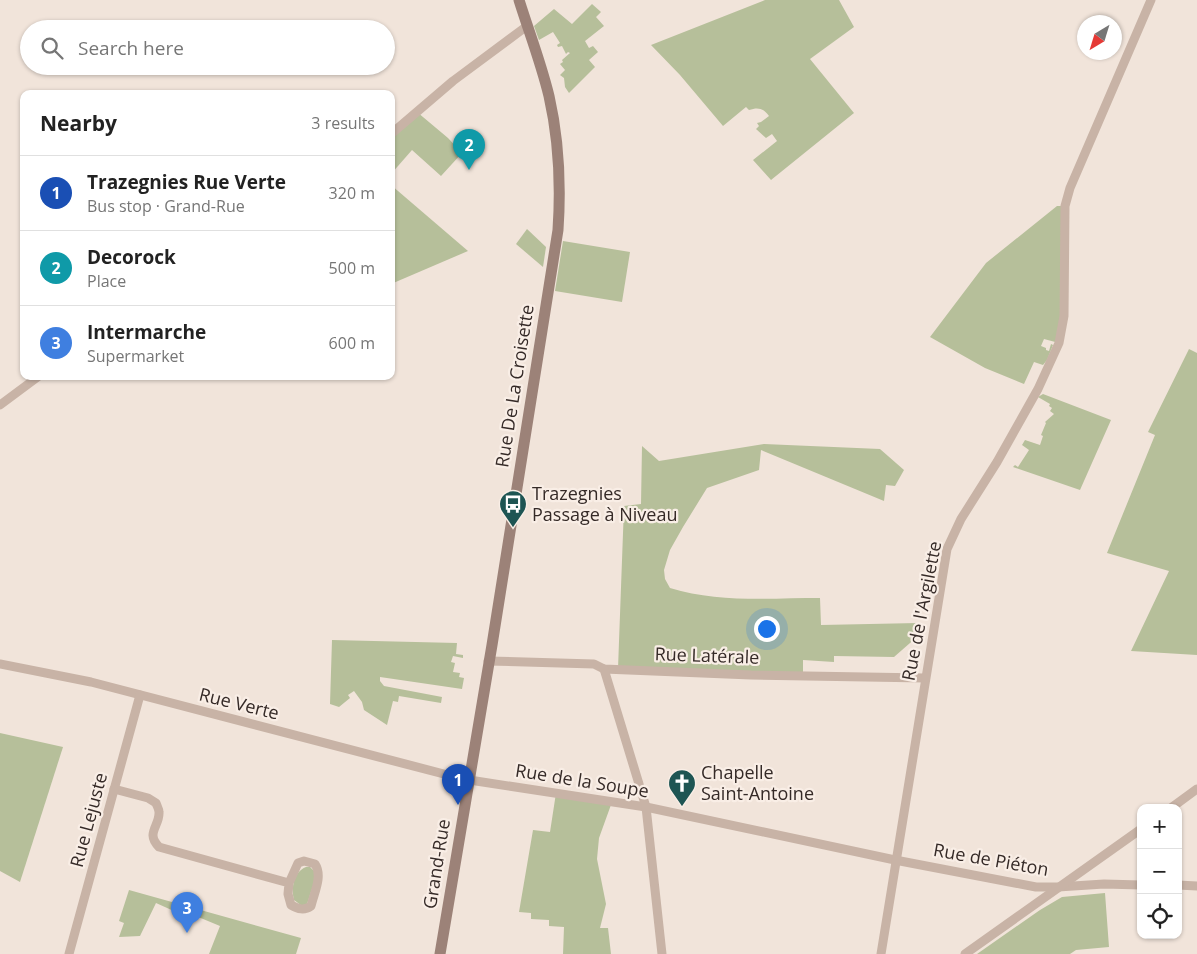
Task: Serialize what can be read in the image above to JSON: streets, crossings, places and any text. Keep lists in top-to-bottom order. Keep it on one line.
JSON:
{"streets":{"main road":["Rue De La Croisette","Grand-Rue"],"street":["Rue de l'Argilette","Rue Latérale","Rue Verte","Rue de la Soupe","Rue Lejuste","Rue de Piéton"]},"crossings":[["Rue De La Croisette","Rue Latérale"],["Rue De La Croisette","Rue Verte"],["Rue De La Croisette","Rue de la Soupe"],["Rue De La Croisette","Grand-Rue"],["Rue de l'Argilette","Rue Latérale"],["Rue de l'Argilette","Rue de la Soupe"],["Rue de l'Argilette","Rue de Piéton"],["Rue Verte","Rue de la Soupe"],["Rue Verte","Rue Lejuste"],["Rue Verte","Grand-Rue"],["Rue de la Soupe","Rue de Piéton"],["Rue de la Soupe","Grand-Rue"]],"places":{"bus stop":["Trazegnies Passage à Niveau"],"church":["Chapelle Saint-Antoine"]},"north":"bottom left","page":{"search":"Search here","heading":["Nearby","3 results"],"pins":["2","1","3"],"list":[{"mark":"1","name":"Trazegnies Rue Verte","note":"Bus stop · Grand-Rue","value":"320 m"},{"mark":"2","name":"Decorock","note":"Place","value":"500 m"},{"mark":"3","name":"Intermarche","note":"Supermarket","value":"600 m"}],"map_buttons":["+","−"]}}
